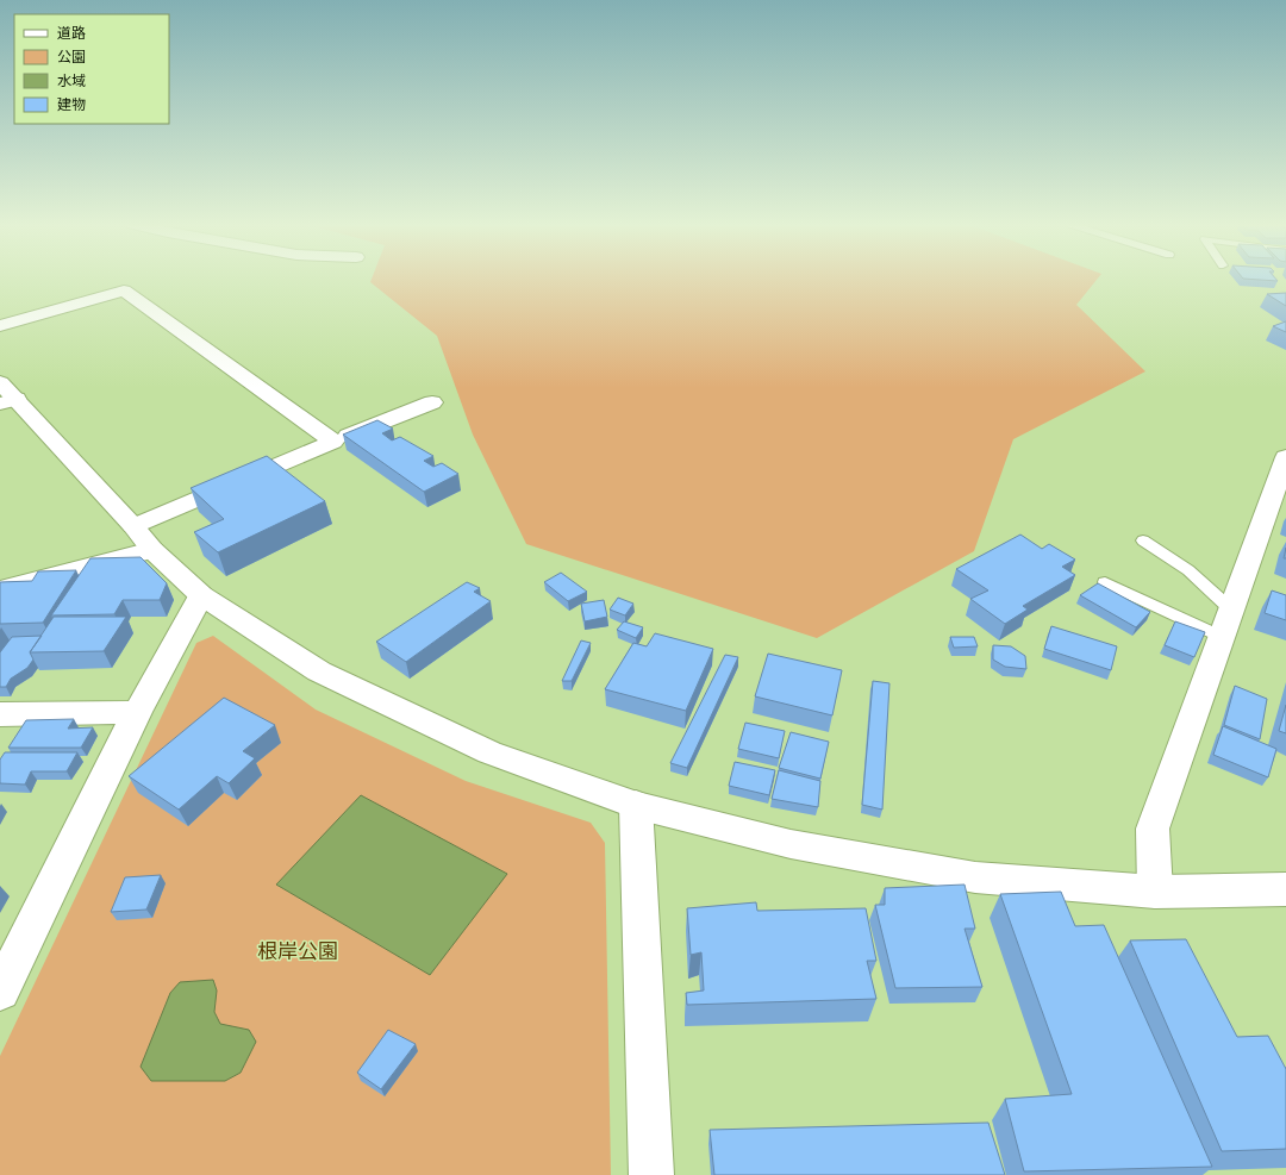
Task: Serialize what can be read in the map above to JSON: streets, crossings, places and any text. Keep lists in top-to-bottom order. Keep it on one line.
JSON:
{"parks":["根岸公園"],"legend":["道路","公園","水域","建物"]}
